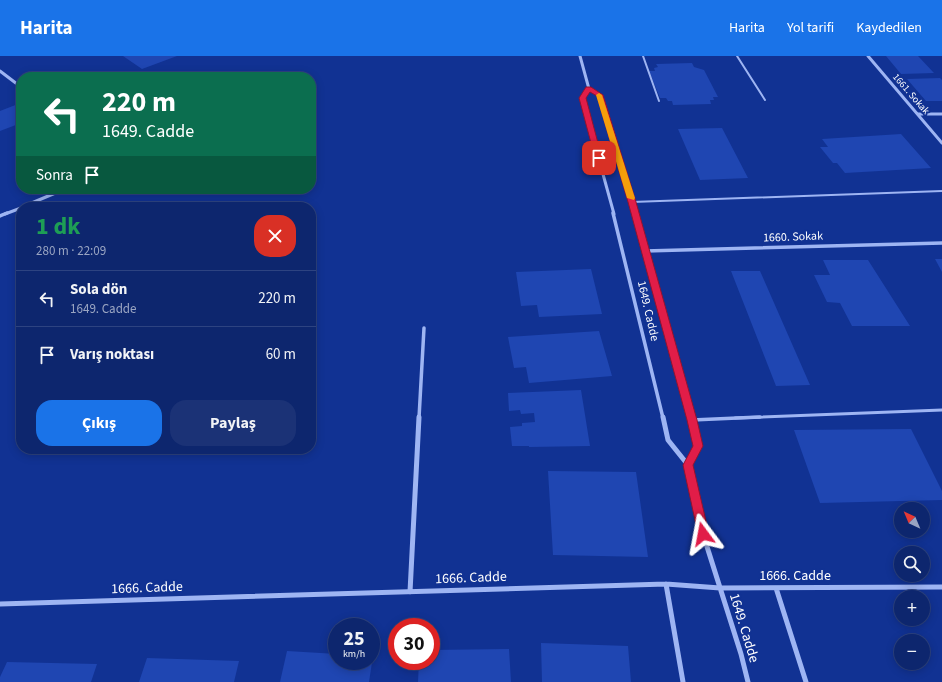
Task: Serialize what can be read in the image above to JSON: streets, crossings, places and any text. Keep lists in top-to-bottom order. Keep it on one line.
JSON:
{"streets":{"street":["1661. Sokak","1660. Sokak","1649. Cadde","1666. Cadde"]},"crossings":[["1660. Sokak","1649. Cadde"],["1649. Cadde","1666. Cadde"]],"north":"top left","page":{"header":"Harita","nav":["Harita","Yol tarifi","Kaydedilen"],"turn":["220 m","1649. Cadde"],"then":"Sonra","heading":["1 dk","280 m · 22:09"],"list":[{"name":"Sola dön","note":"1649. Cadde","value":"220 m"},{"name":"Varış noktası","value":"60 m"}],"buttons":["Çıkış","Paylaş"],"map_buttons":["+","−"],"speed":"25 km/h","limit":"30"}}
